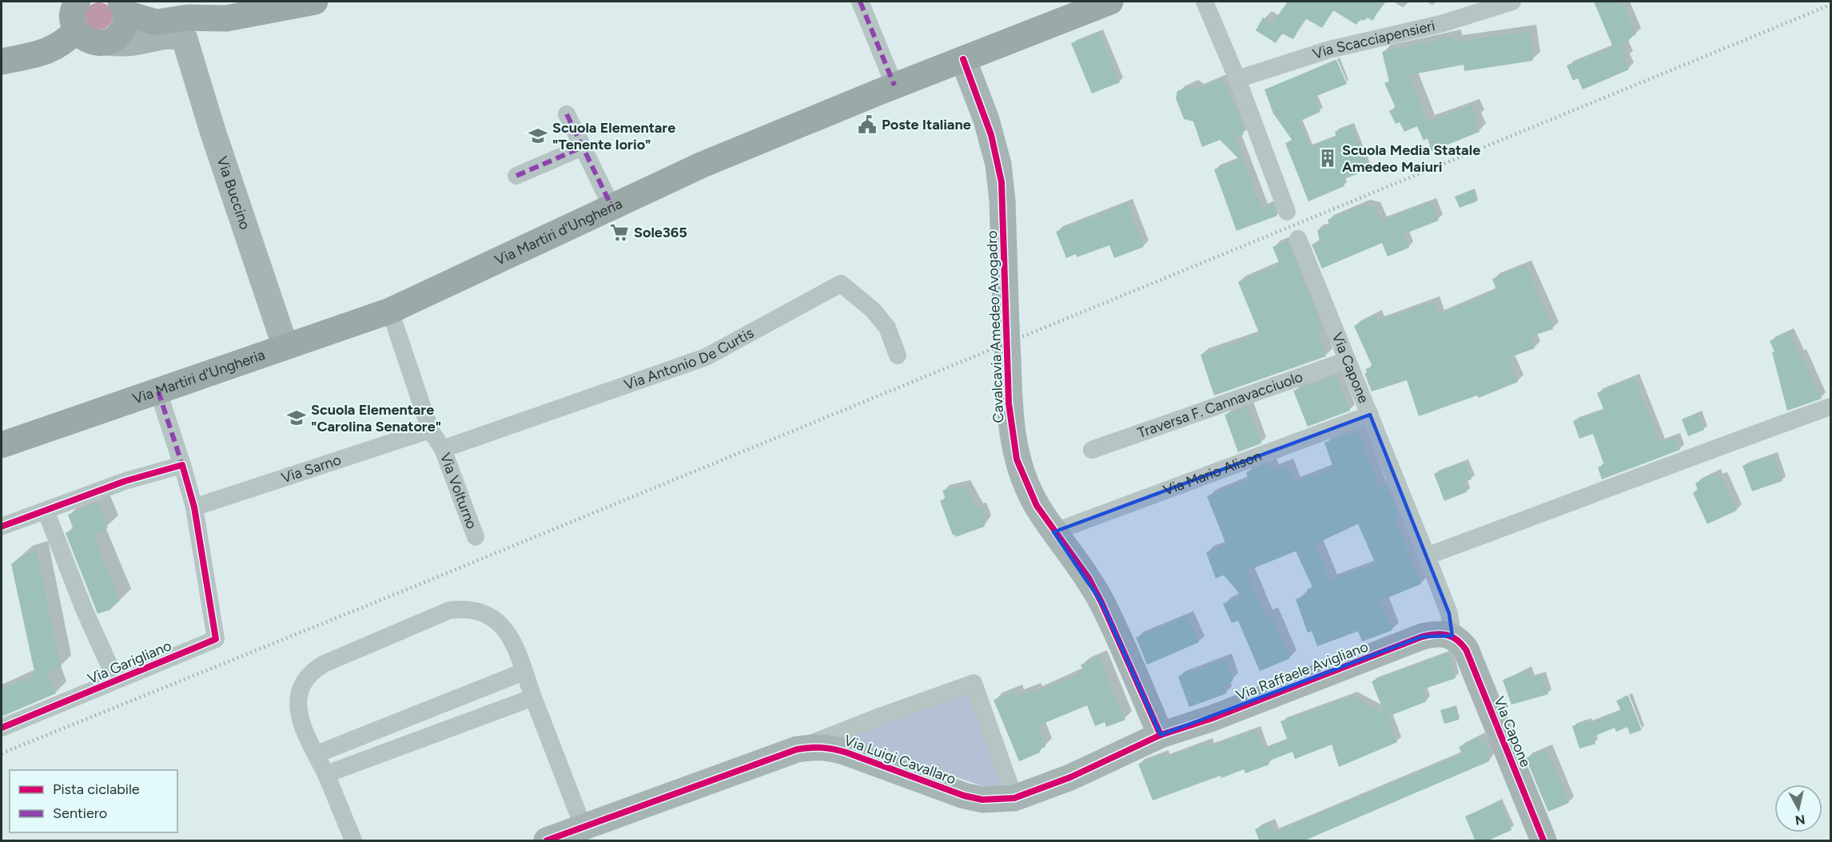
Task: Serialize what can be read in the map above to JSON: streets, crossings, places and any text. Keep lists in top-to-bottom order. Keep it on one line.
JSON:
{"streets":{"main road":["Via Martiri d'Ungheria"],"street":["Via Scacciapensieri","Via Buccino","Cavalcavia Amedeo Avogadro","Via Antonio De Curtis","Via Capone","Traversa F. Cannavacciuolo","Via Sarno","Via Mario Alison","Via Volturno","Via Garigliano","Via Raffaele Avigliano","Via Luigi Cavallaro"]},"crossings":[["Via Buccino","Via Martiri d'Ungheria"],["Via Martiri d'Ungheria","Cavalcavia Amedeo Avogadro"],["Via Martiri d'Ungheria","Via Volturno"],["Cavalcavia Amedeo Avogadro","Via Mario Alison"],["Cavalcavia Amedeo Avogadro","Via Raffaele Avigliano"],["Cavalcavia Amedeo Avogadro","Via Luigi Cavallaro"],["Via Antonio De Curtis","Via Volturno"],["Via Capone","Traversa F. Cannavacciuolo"],["Via Capone","Via Mario Alison"],["Via Capone","Via Raffaele Avigliano"],["Via Sarno","Via Volturno"],["Via Sarno","Via Garigliano"],["Via Raffaele Avigliano","Via Luigi Cavallaro"]],"places":{"public building":["Poste Italiane"],"school or university":["Scuola Elementare \"Tenente Iorio\"","Scuola Elementare \"Carolina Senatore\""],"building":["Scuola Media Statale Amedeo Maiuri"],"supermarket":["Sole365"]},"legend":["Pista ciclabile","Sentiero"],"north":"bottom"}
